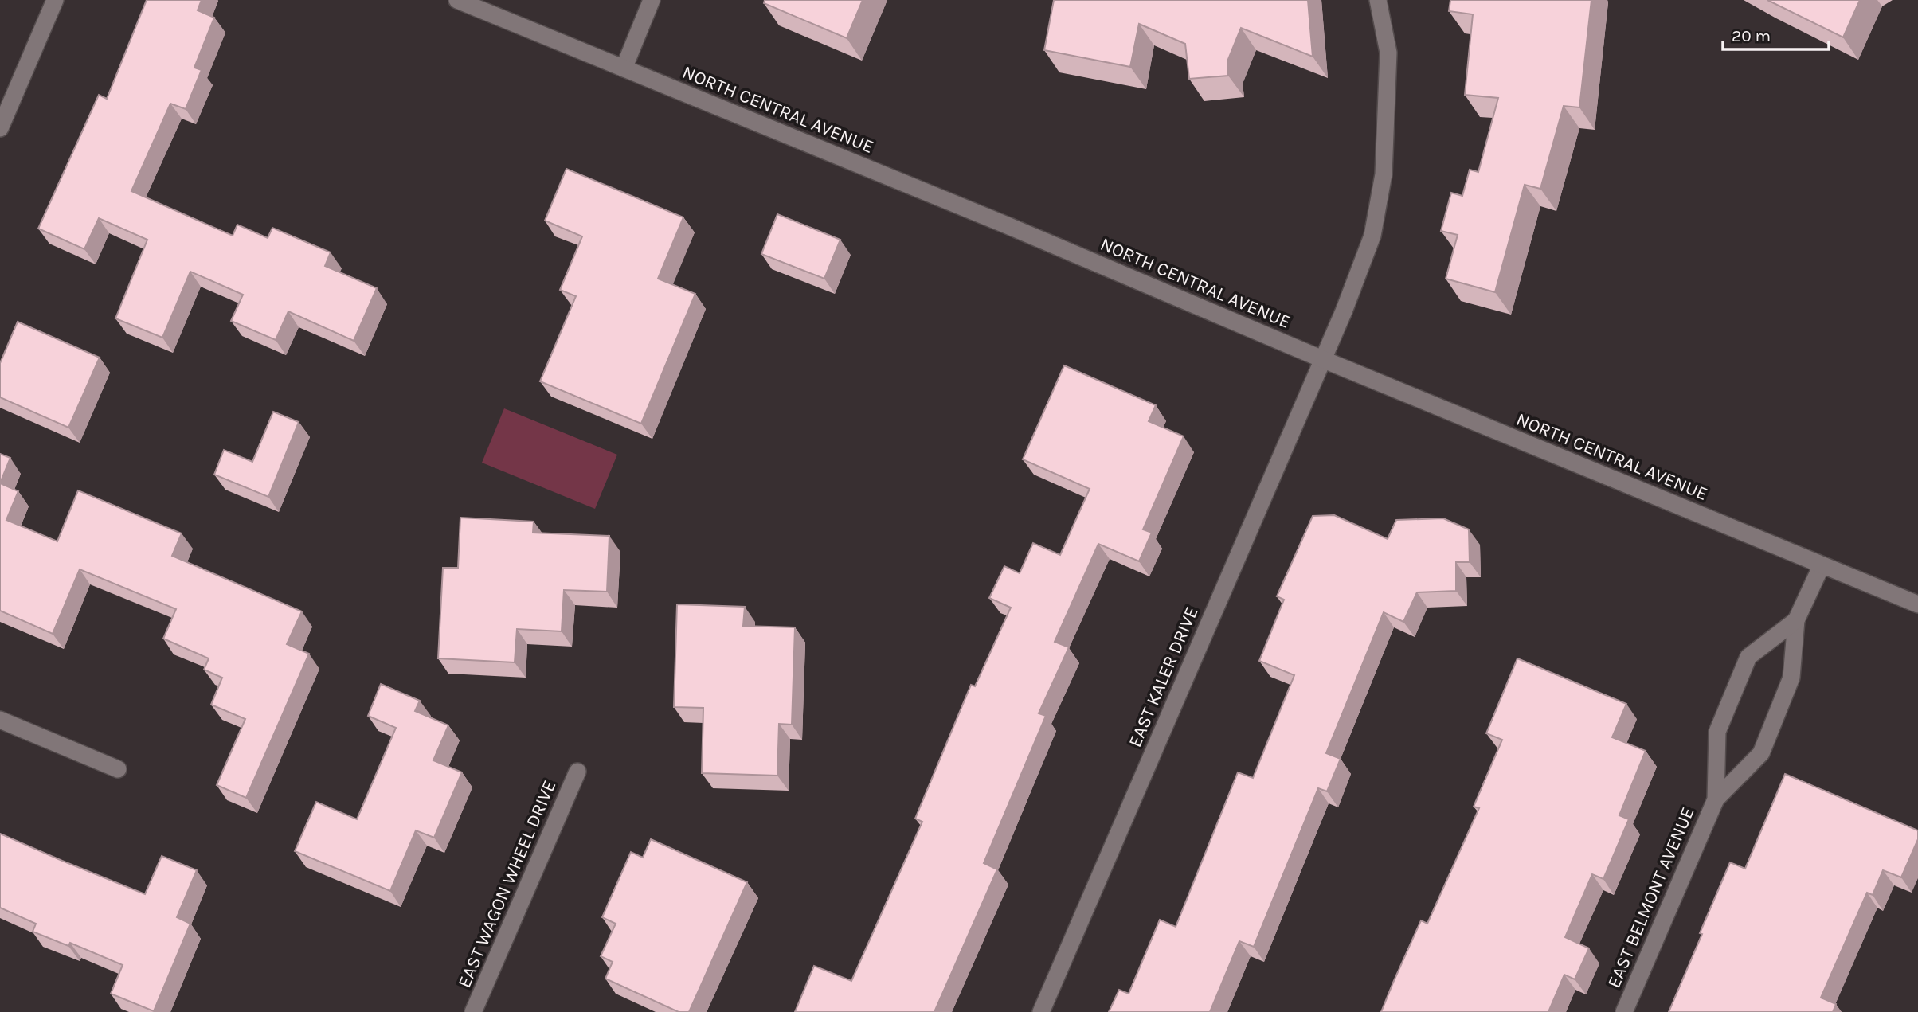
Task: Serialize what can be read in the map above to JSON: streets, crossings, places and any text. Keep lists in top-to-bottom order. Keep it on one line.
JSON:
{"streets":{"street":["NORTH CENTRAL AVENUE","EAST KALER DRIVE","EAST WAGON WHEEL DRIVE","EAST BELMONT AVENUE"]},"crossings":[["NORTH CENTRAL AVENUE","EAST KALER DRIVE"],["NORTH CENTRAL AVENUE","EAST BELMONT AVENUE"]],"scale_bar":"20 m"}
